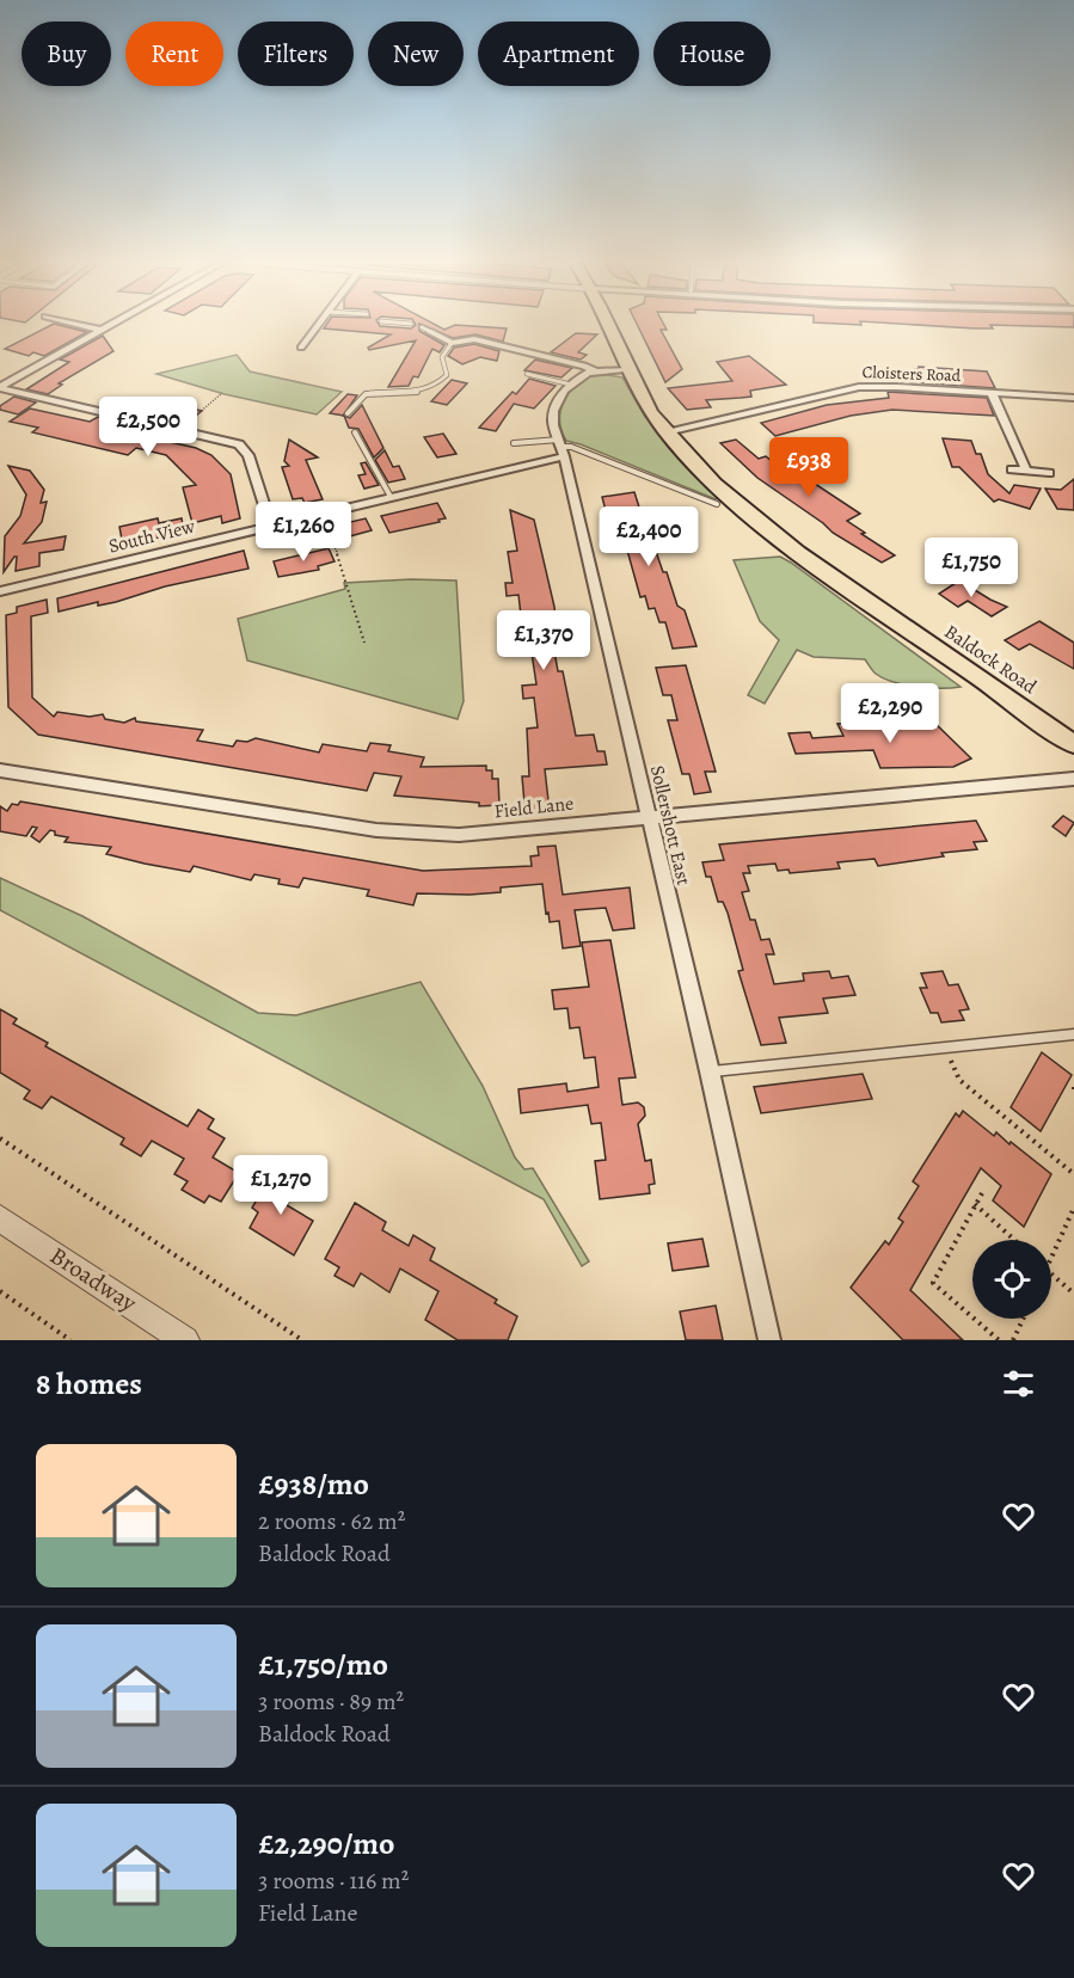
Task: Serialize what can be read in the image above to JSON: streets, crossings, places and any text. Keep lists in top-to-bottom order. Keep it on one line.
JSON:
{"streets":{"main road":["Baldock Road"],"street":["Cloisters Road","South View","Field Lane","Sollershott East","Broadway"]},"crossings":[["Cloisters Road","Baldock Road"],["South View","Sollershott East"],["Field Lane","Sollershott East"]],"page":{"chip":["Buy","Rent","Filters","New","Apartment","House"],"price":["£2,500","£938","£1,260","£2,400","£1,750","£1,370","£2,290","£1,270"],"heading":"8 homes","list":[{"name":"£938/mo","note":"2 rooms · 62 m² · Baldock Road"},{"name":"£1,750/mo","note":"3 rooms · 89 m² · Baldock Road"},{"name":"£2,290/mo","note":"3 rooms · 116 m² · Field Lane"}]}}
